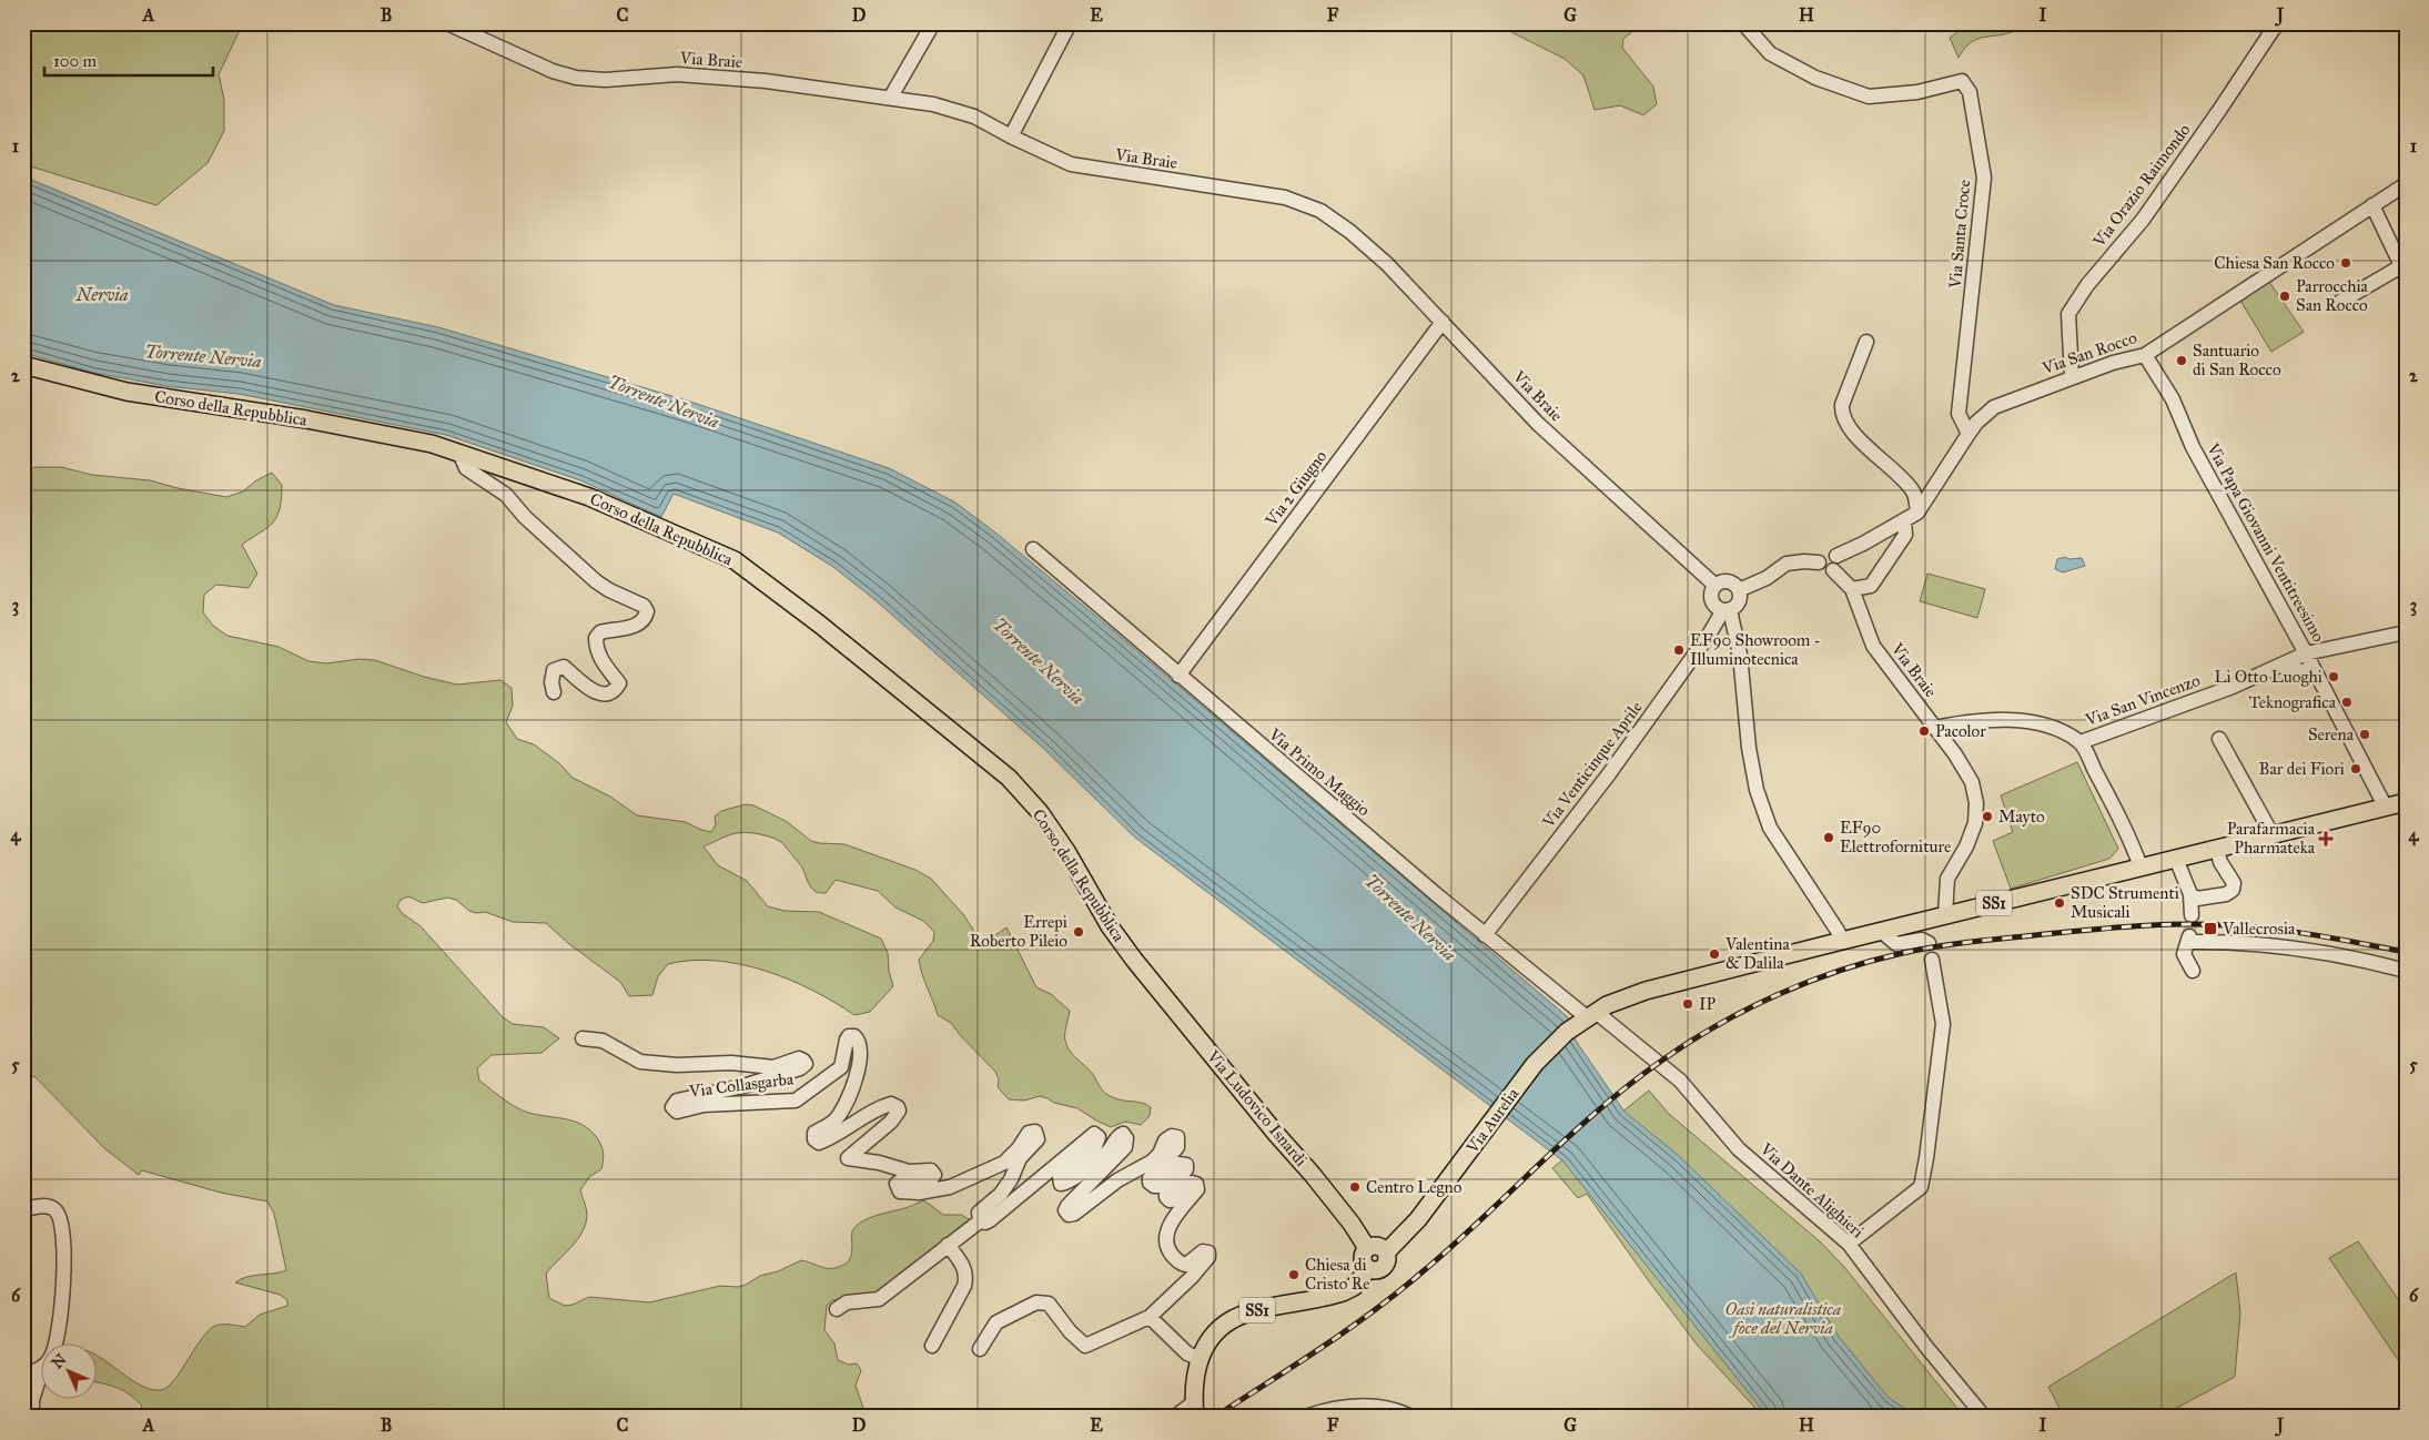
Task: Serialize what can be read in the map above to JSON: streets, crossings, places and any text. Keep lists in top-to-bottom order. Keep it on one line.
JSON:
{"streets":{"main road":["Corso della Repubblica","SS1","Via Ludovico Isnardi","Via Aurelia"],"street":["Via Braie","Via Orazio Raimondo","Via Santa Croce","Via San Rocco","Via 2 Giugno","Via Papa Giovanni Ventitreesimo","Via San Vincenzo","Via Venticinque Aprile","Via Primo Maggio","Via Collasgarba","Via Dante Alighieri"]},"crossings":[["Via Braie","Via San Rocco"],["Via Braie","Via 2 Giugno"],["Via Braie","Via Venticinque Aprile"],["Via Braie","SS1"],["Via Orazio Raimondo","Via San Rocco"],["Via Santa Croce","Via San Rocco"],["Via San Rocco","Via Papa Giovanni Ventitreesimo"],["Corso della Repubblica","Via Ludovico Isnardi"],["Via 2 Giugno","Via Primo Maggio"],["Via Papa Giovanni Ventitreesimo","Via San Vincenzo"],["Via Papa Giovanni Ventitreesimo","SS1"],["Via Venticinque Aprile","Via Primo Maggio"],["Via Primo Maggio","SS1"],["Via Primo Maggio","Via Aurelia"],["Via Primo Maggio","Via Dante Alighieri"],["SS1","Via Ludovico Isnardi"],["SS1","Via Aurelia"],["SS1","Via Dante Alighieri"],["Via Ludovico Isnardi","Via Aurelia"],["Via Aurelia","Via Dante Alighieri"]],"water":["Nervia","Torrente Nervia"],"parks":["Oasi naturalistica foce del Nervia"],"places":{"other":["Chiesa San Rocco","Parrocchia San Rocco","Santuario di San Rocco","EF90 Showroom - Illuminotecnica","Li Otto Luoghi","Teknografica","Pacolor","Serena","Bar dei Fiori","Mayto","EF90 Elettroforniture","SDC Strumenti Musicali","Errepi Roberto Pileio","Valentina & Dalila","IP","Centro Legno","Chiesa di Cristo Re"],"health":["Parafarmacia Pharmateka"],"transit":["Vallecrosia"]},"scale_bar":"100 m","north":"top left","grid":{"columns":["A","B","C","D","E","F","G","H","I","J"],"rows":["1","2","3","4","5","6"]}}
